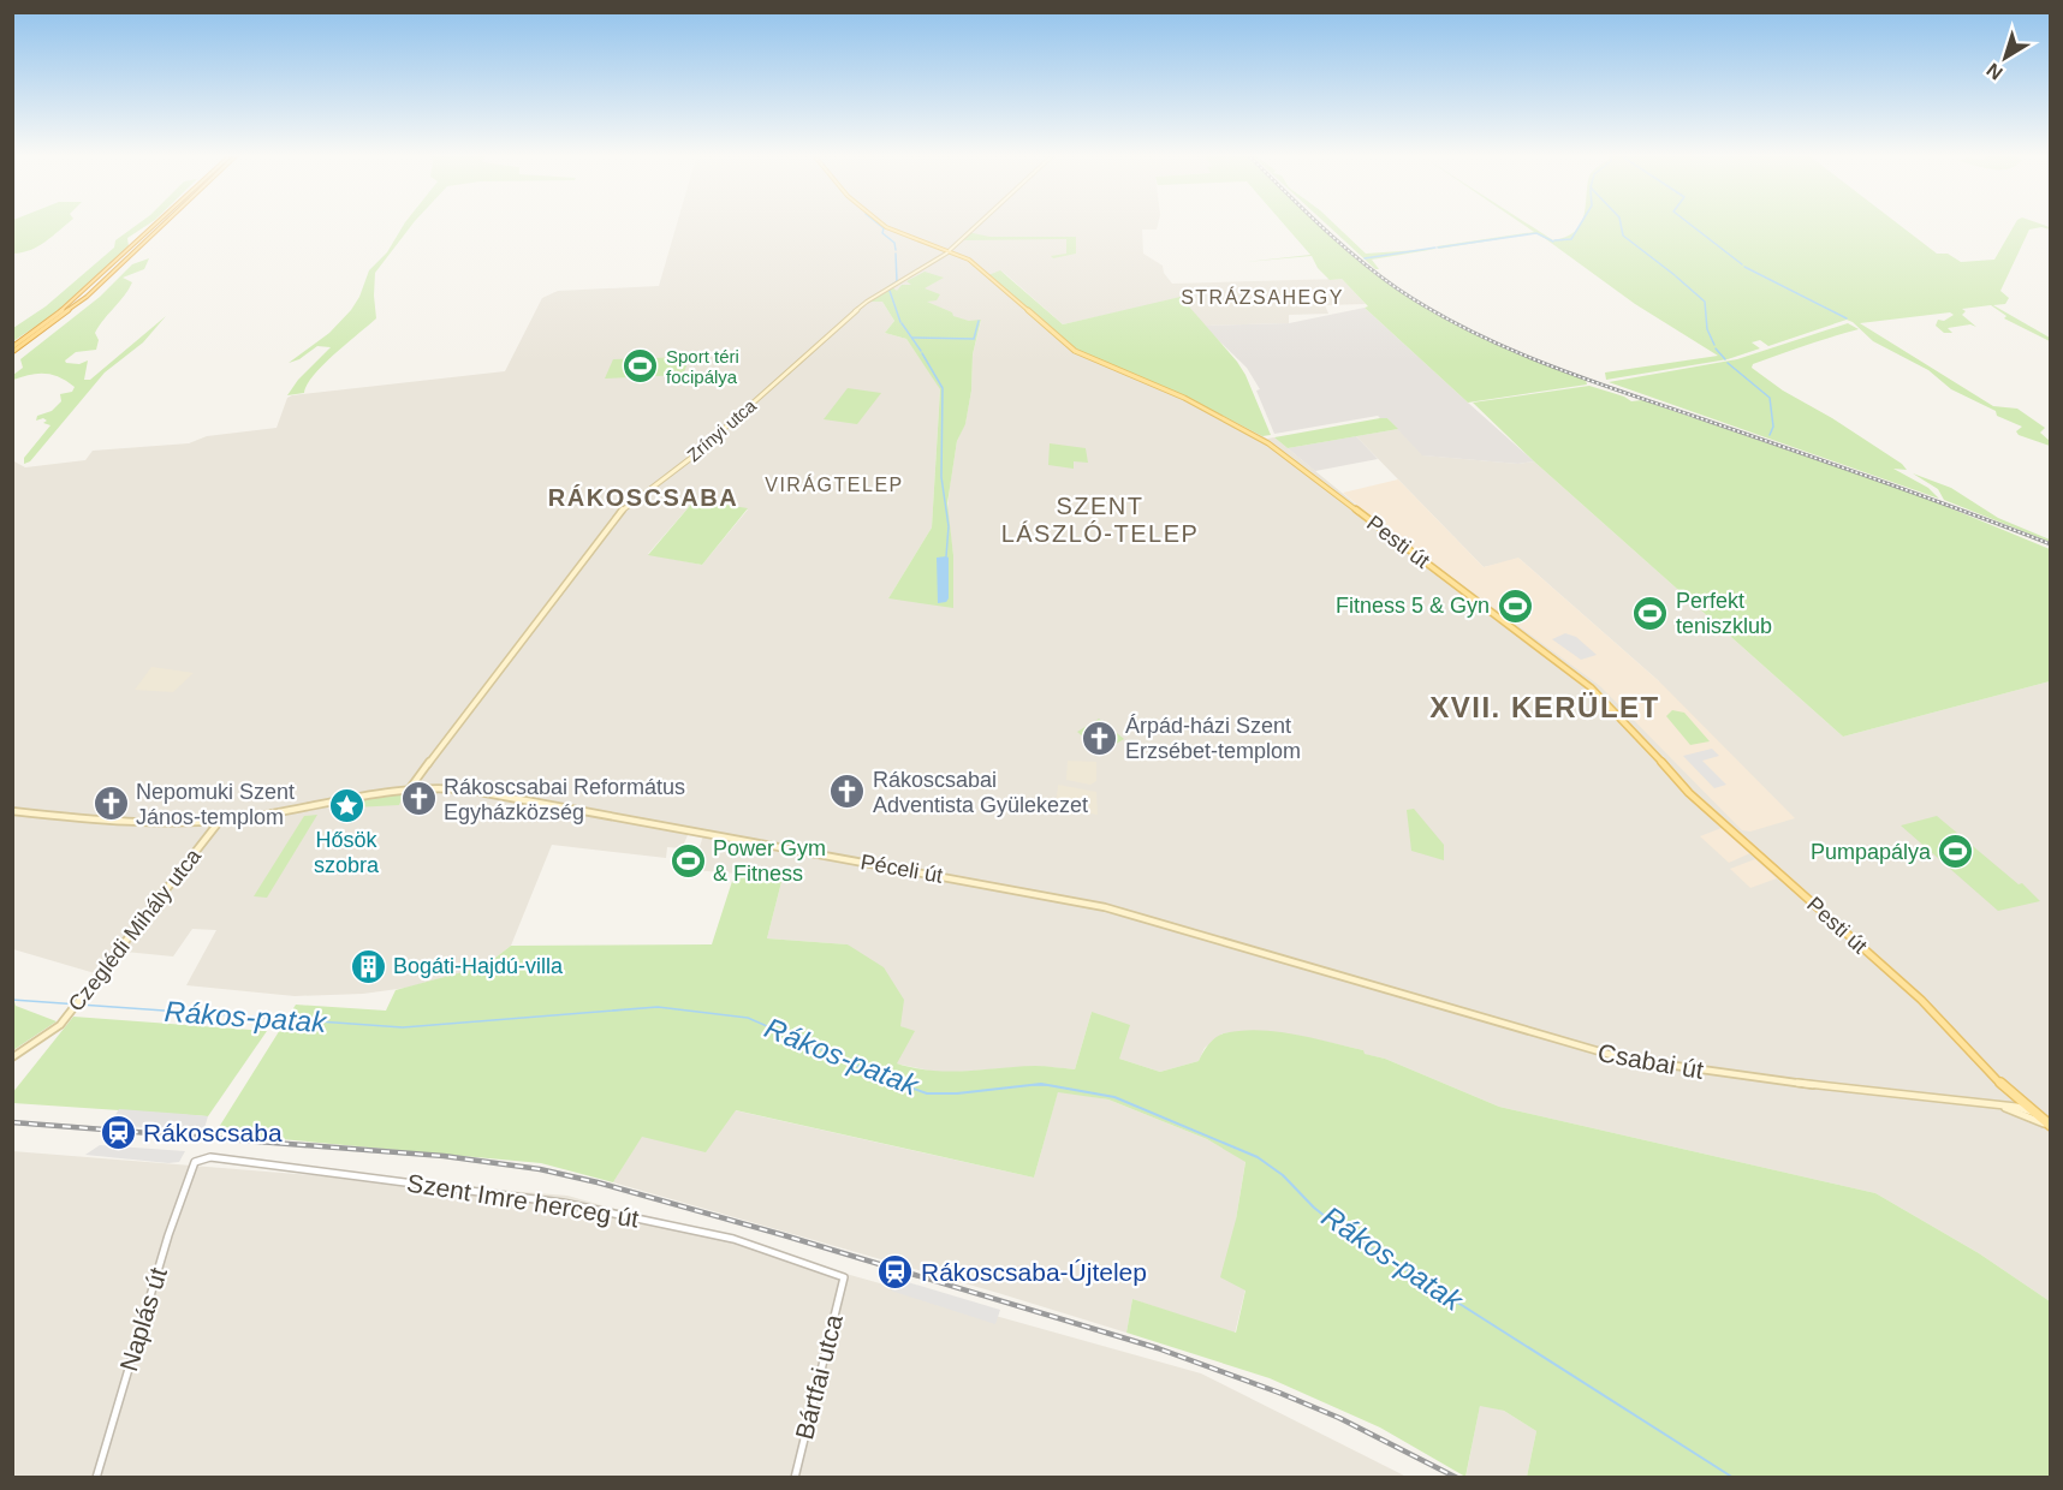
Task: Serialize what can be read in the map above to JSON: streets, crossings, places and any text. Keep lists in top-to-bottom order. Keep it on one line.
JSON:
{"streets":{"main road":["Zrínyi utca","Pesti út","Péceli út","Czeglédi Mihály utca","Csabai út"],"street":["Szent Imre herceg út","Naplás út","Bártfai utca"]},"crossings":[["Zrínyi utca","Pesti út"],["Zrínyi utca","Péceli út"],["Pesti út","Csabai út"],["Péceli út","Czeglédi Mihály utca"],["Péceli út","Csabai út"],["Szent Imre herceg út","Naplás út"],["Szent Imre herceg út","Bártfai utca"]],"districts":["STRÁZSAHEGY","VIRÁGTELEP","RÁKOSCSABA","SZENT LÁSZLÓ-TELEP","XVII. KERÜLET"],"water":["Rákos-patak"],"places":{"sports":["Sport téri focipálya","Fitness 5 & Gyn","Perfekt teniszklub","Pumpapálya","Power Gym & Fitness"],"church":["Árpád-házi Szent Erzsébet-templom","Rákoscsabai Adventista Gyülekezet","Rákoscsabai Református Egyházközség","Nepomuki Szent János-templom"],"place":["Hősök szobra"],"building":["Bogáti-Hajdú-villa"],"station":["Rákoscsaba","Rákoscsaba-Újtelep"]},"north":"bottom left"}
